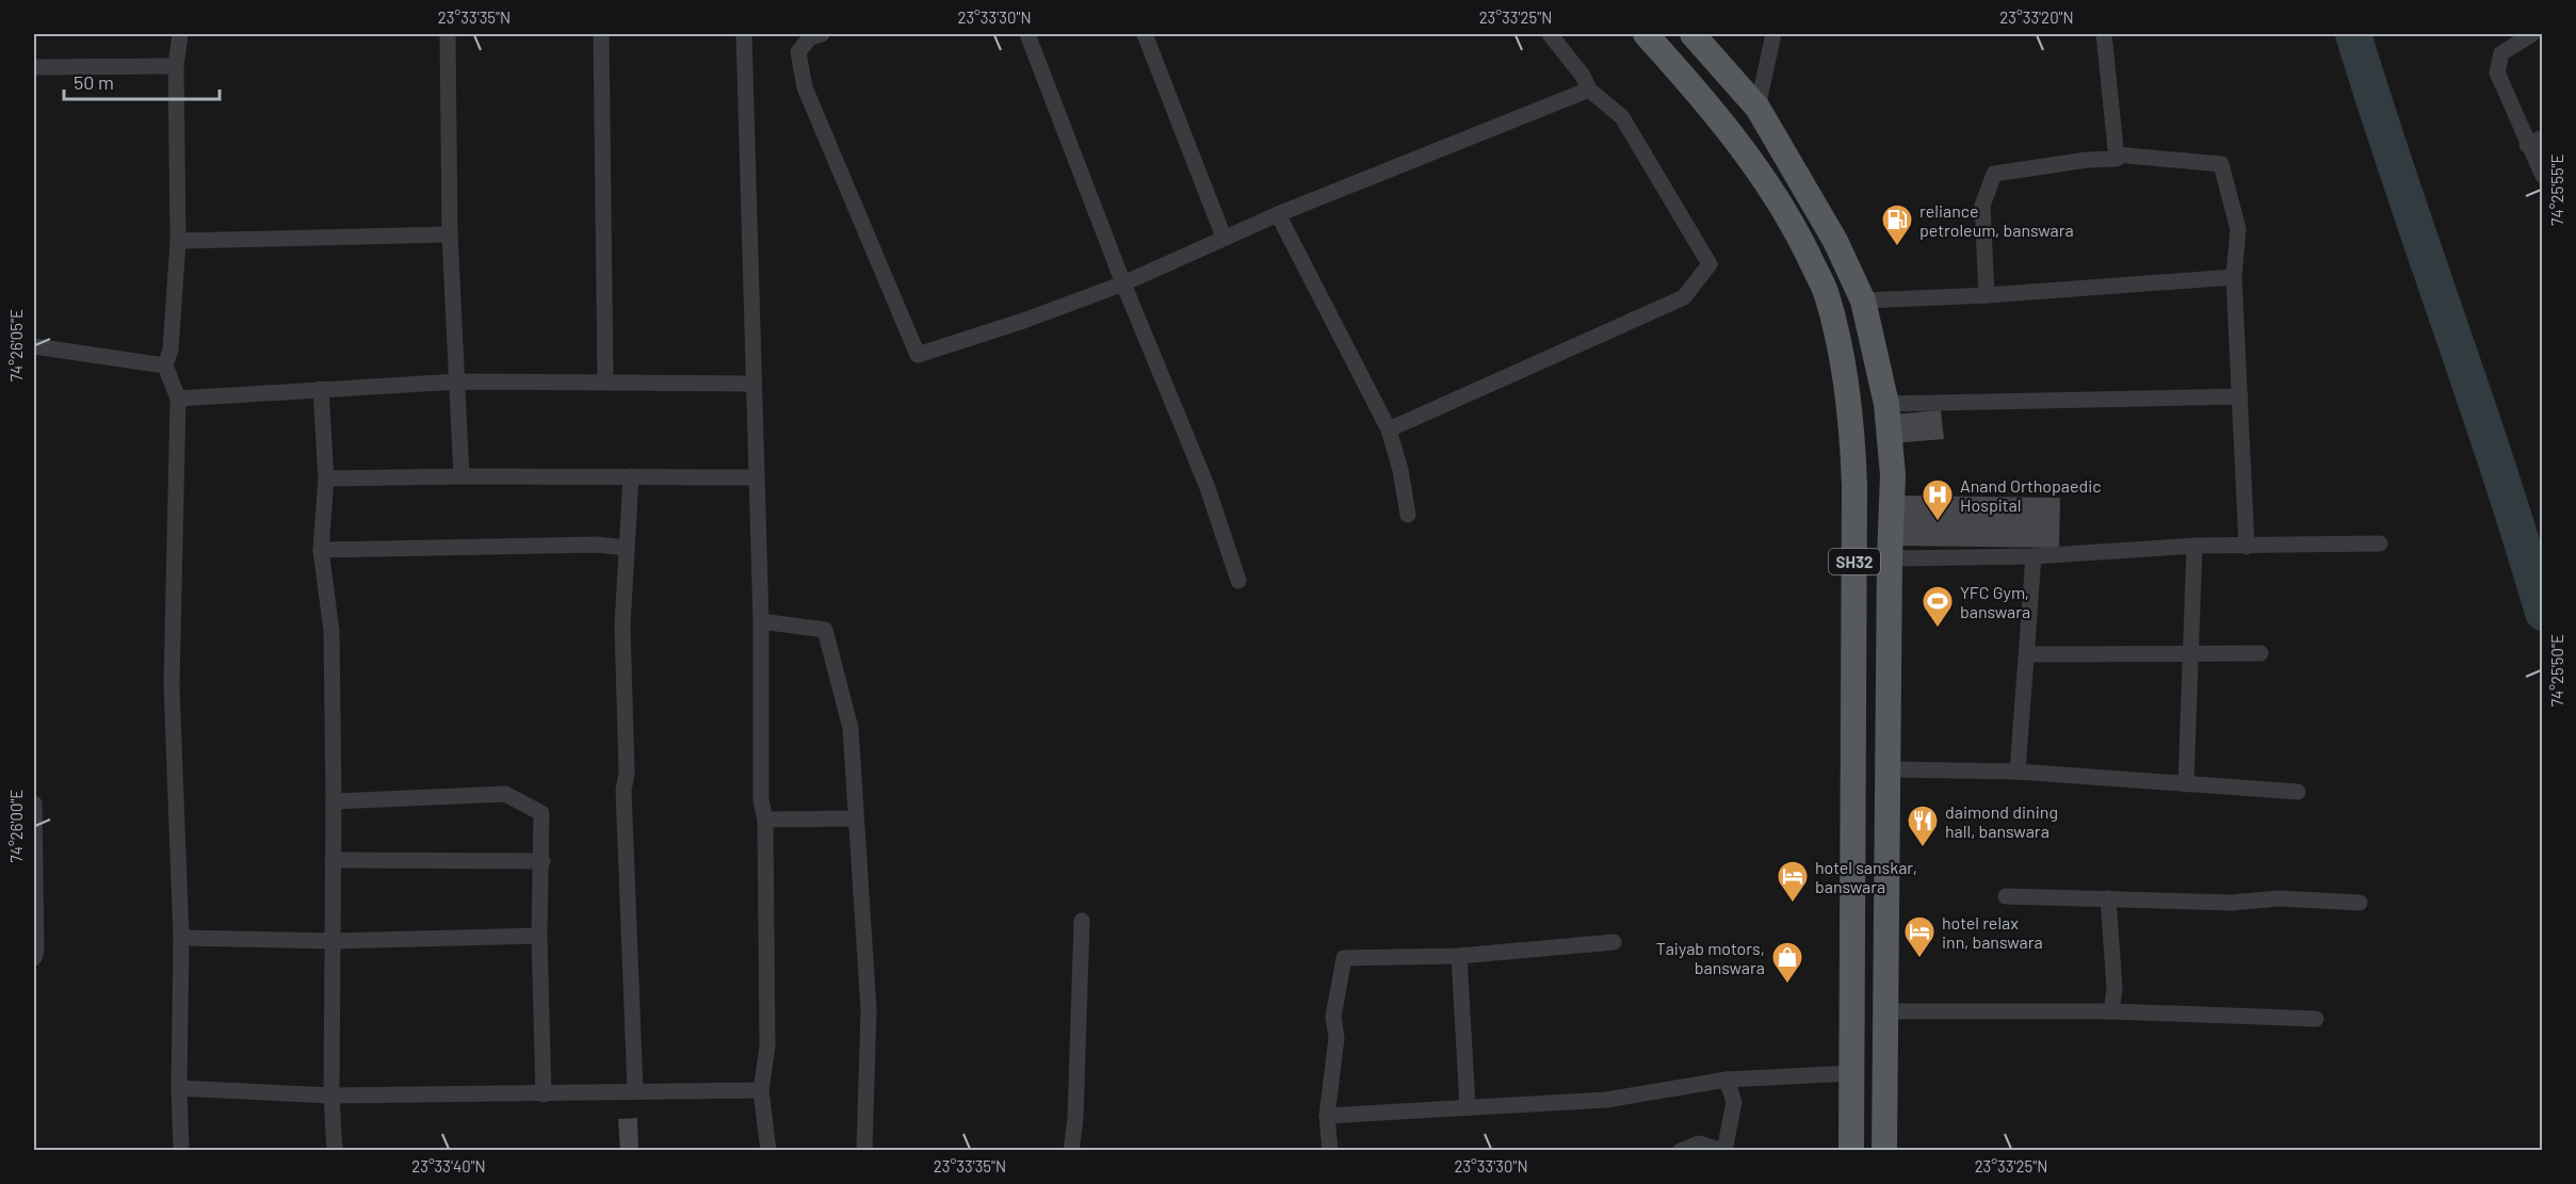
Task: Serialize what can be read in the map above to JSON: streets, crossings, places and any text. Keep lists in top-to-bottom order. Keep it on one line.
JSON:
{"streets":{"main road":["SH32"]},"places":{"fuel station":["reliance petroleum, banswara"],"hospital":["Anand Orthopaedic Hospital"],"sports":["YFC Gym, banswara"],"restaurant":["daimond dining hall, banswara"],"hotel":["hotel sanskar, banswara","hotel relax inn, banswara"],"shop":["Taiyab motors, banswara"]},"scale_bar":"50 m","coordinates":["23°33'35\"N","23°33'30\"N","23°33'25\"N","23°33'20\"N","74°25'55\"E","74°26'05\"E","74°25'50\"E","74°26'00\"E","23°33'40\"N"]}
